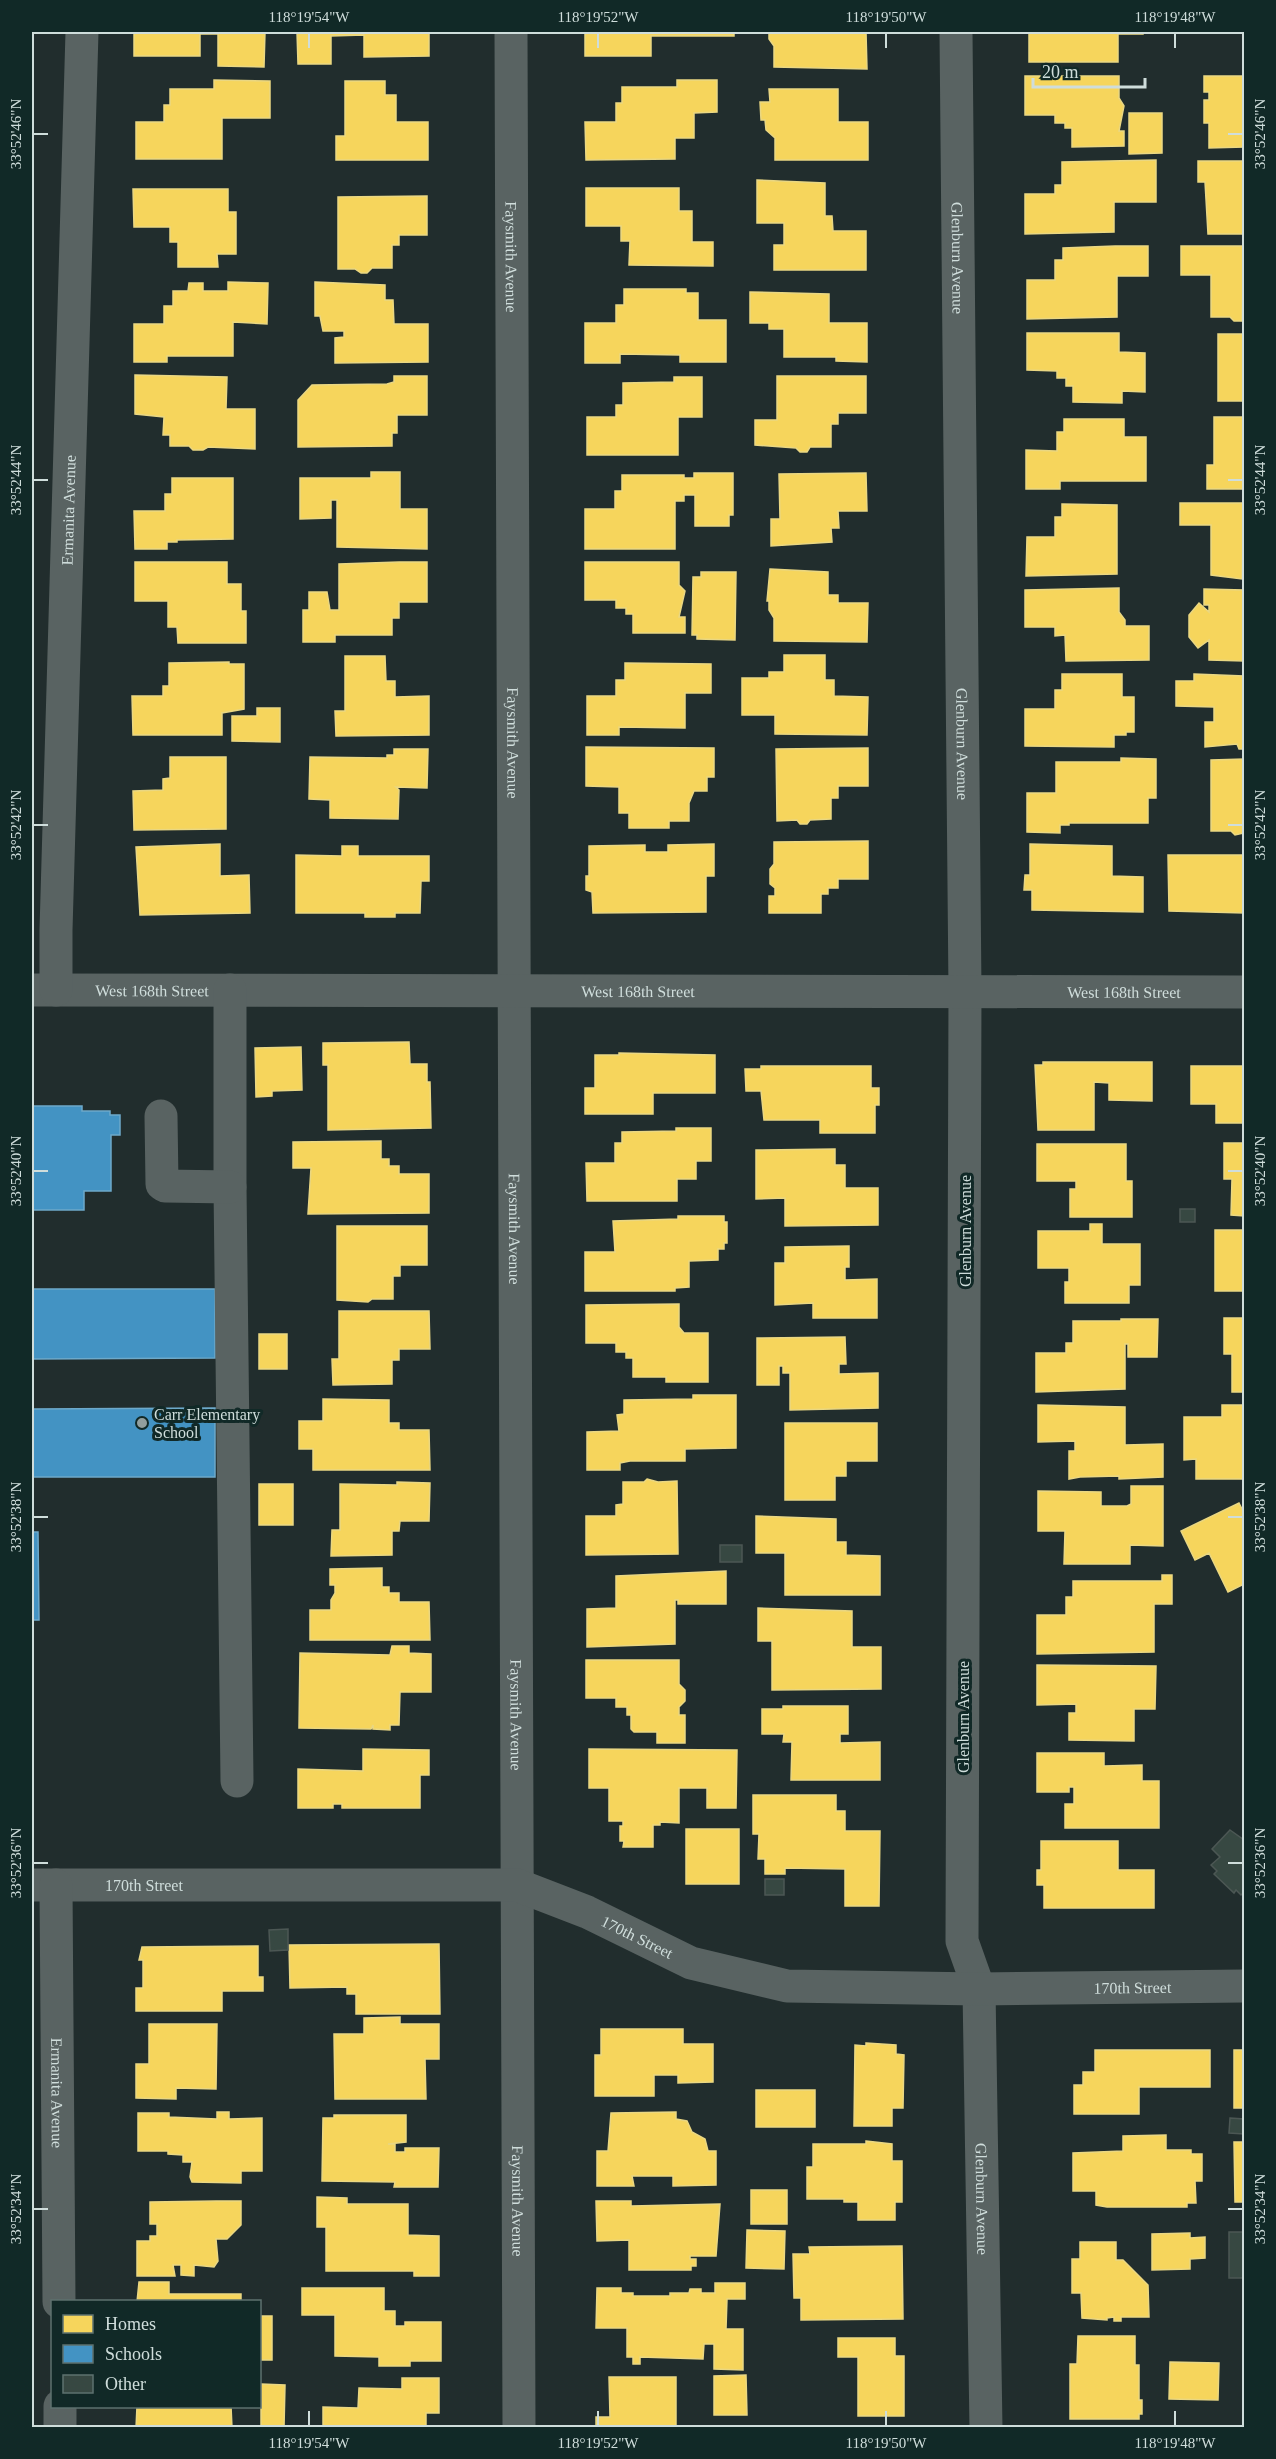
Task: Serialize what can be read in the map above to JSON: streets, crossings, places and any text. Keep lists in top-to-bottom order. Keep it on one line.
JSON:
{"streets":{"street":["Faysmith Avenue","Glenburn Avenue","Ermanita Avenue","West 168th Street","170th Street"]},"crossings":[["Faysmith Avenue","West 168th Street"],["Faysmith Avenue","170th Street"],["Glenburn Avenue","West 168th Street"],["Glenburn Avenue","170th Street"],["Ermanita Avenue","West 168th Street"],["Ermanita Avenue","170th Street"]],"places":["Carr Elementary School"],"legend":["Homes","Schools","Other"],"scale_bar":"20 m","coordinates":["118°19'54\"W","118°19'52\"W","118°19'50\"W","118°19'48\"W","33°52'46\"N","33°52'44\"N","33°52'42\"N","33°52'40\"N","33°52'38\"N","33°52'36\"N","33°52'34\"N"]}
